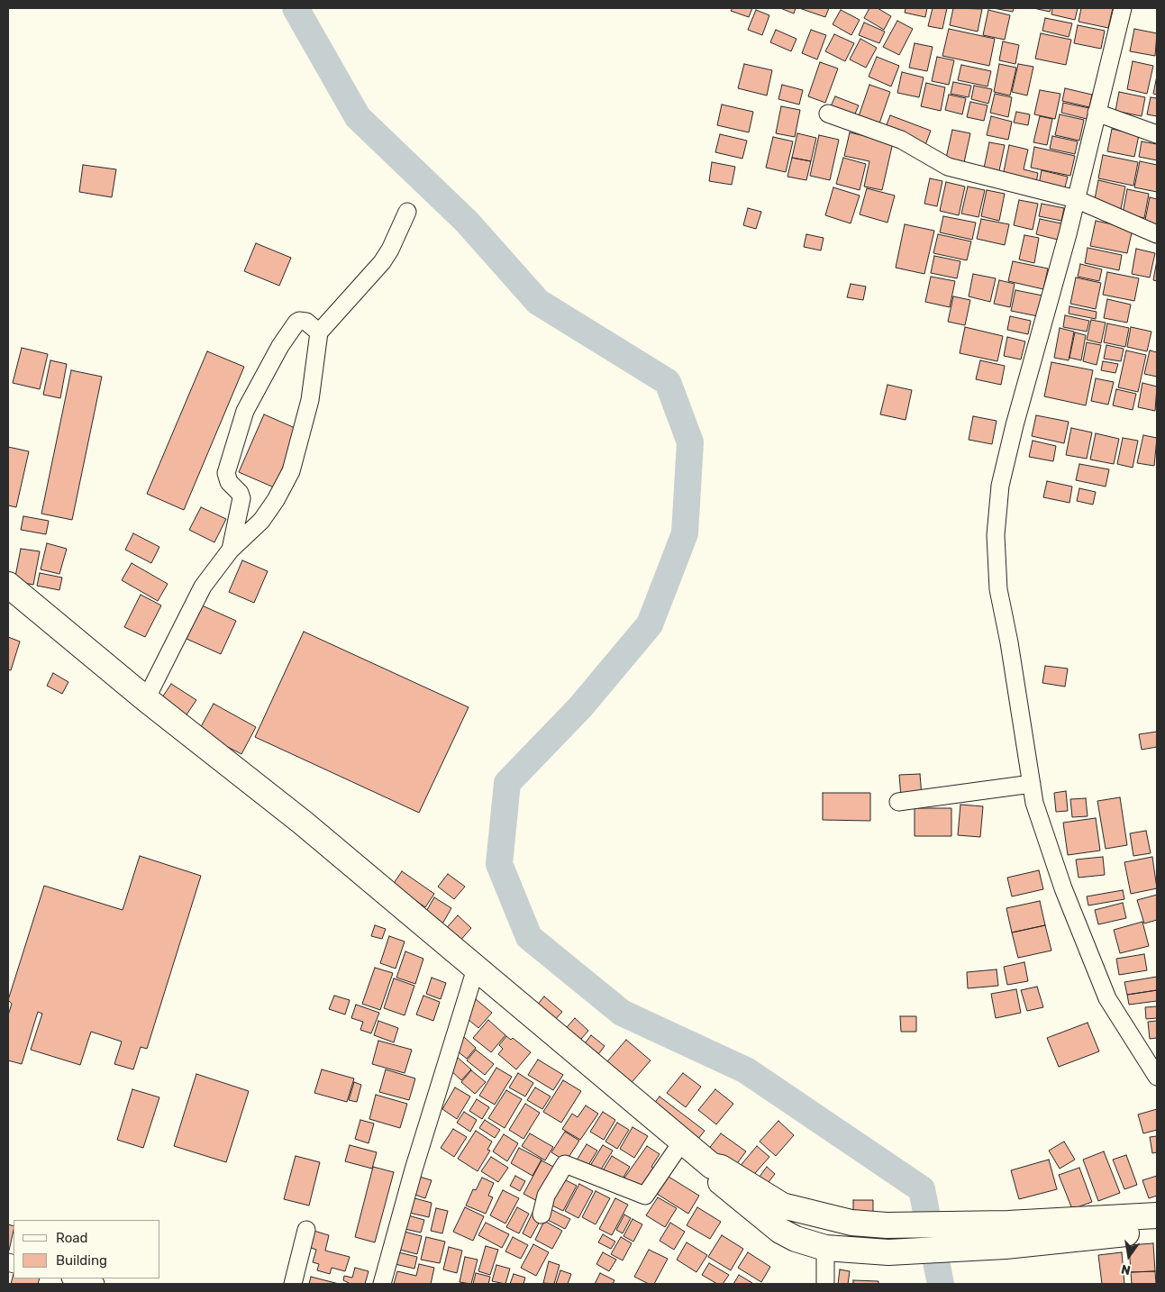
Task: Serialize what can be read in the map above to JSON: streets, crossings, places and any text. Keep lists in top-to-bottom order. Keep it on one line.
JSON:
{"legend":["Road","Building"],"north":"bottom"}
